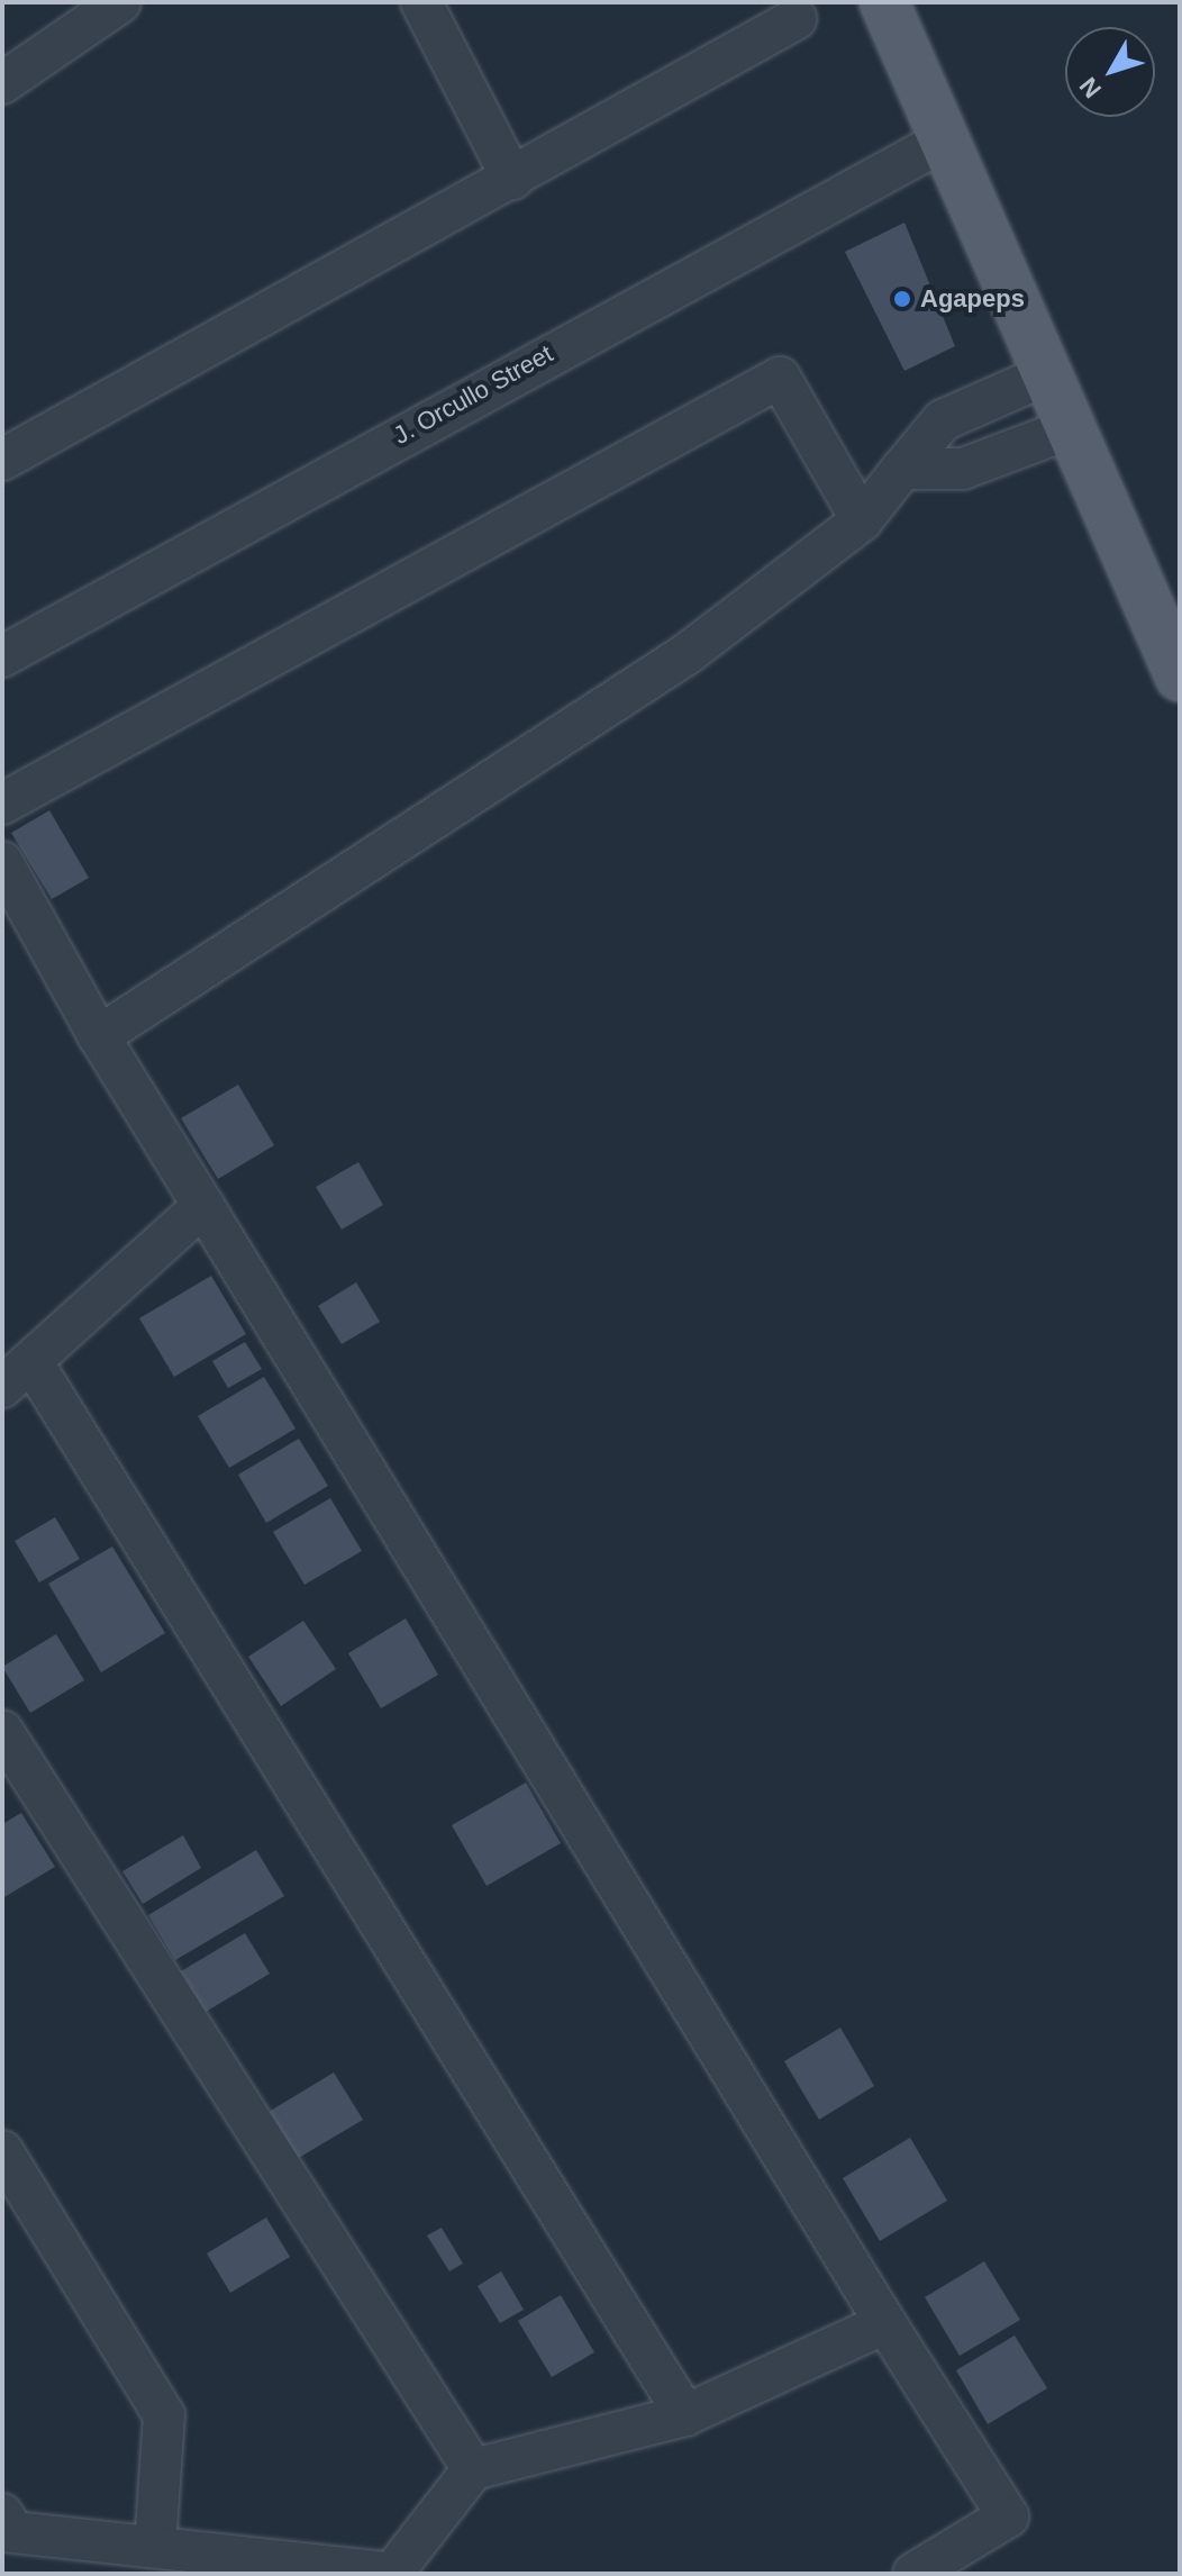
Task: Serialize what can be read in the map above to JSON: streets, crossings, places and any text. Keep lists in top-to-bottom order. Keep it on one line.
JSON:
{"streets":{"street":["J. Orcullo Street"]},"places":["Agapeps"],"north":"bottom left"}
